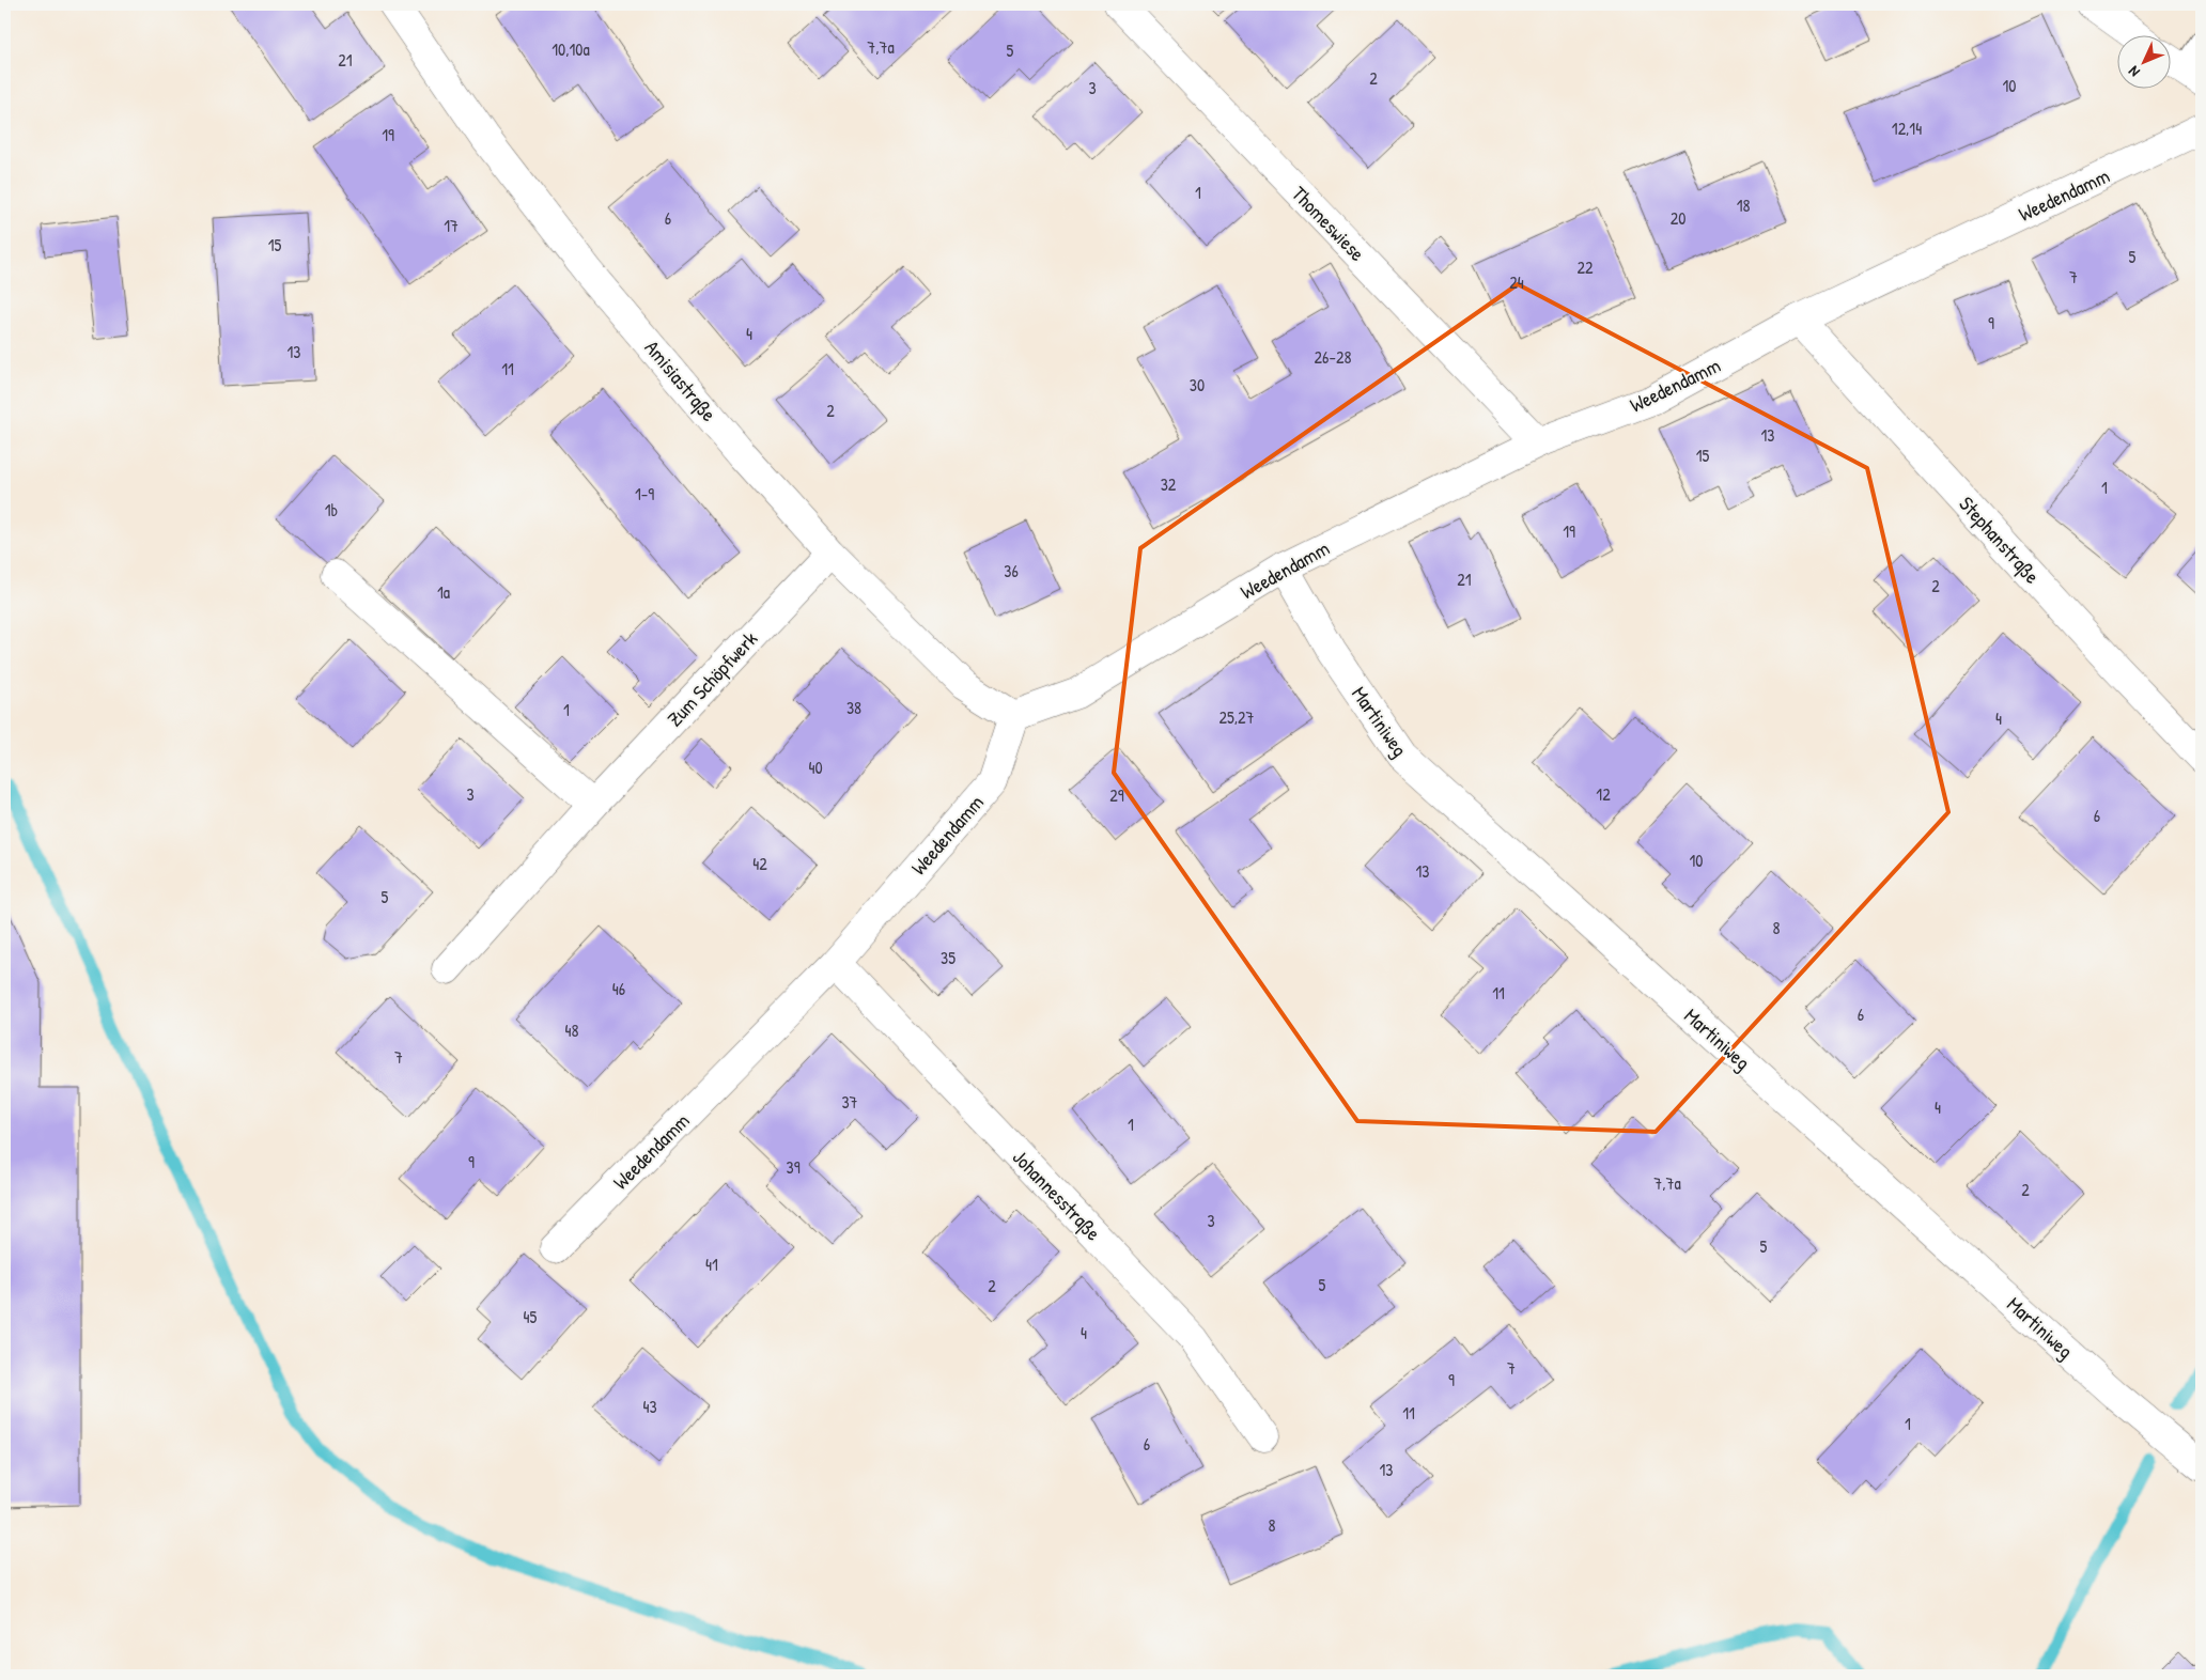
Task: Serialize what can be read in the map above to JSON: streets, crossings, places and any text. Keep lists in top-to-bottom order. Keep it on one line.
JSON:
{"streets":{"street":["Weedendamm","Thomeswiese","Amisiastraße","Stephanstraße","Zum Schöpfwerk","Martiniweg","Johannesstraße"]},"crossings":[["Weedendamm","Thomeswiese"],["Weedendamm","Amisiastraße"],["Weedendamm","Stephanstraße"],["Weedendamm","Martiniweg"],["Weedendamm","Johannesstraße"],["Amisiastraße","Zum Schöpfwerk"]],"house_numbers":["7,7a","10,10a","5","21","2","10","3","12,14","19","1","18","6","20","17","15","5","22","7","24","9","4","13","26-28","11","30","2","13","15","32","1","1-9","1b","19","36","21","2","1a","38","1","25,27","4","40","3","12","29","6","10","42","13","5","8","35","46","11","6","48","7","37","4","1","9","39","7,7a","2","3","5","41","5","2","45","4","7","9","43","11","1","6","13","8"],"north":"bottom left"}
